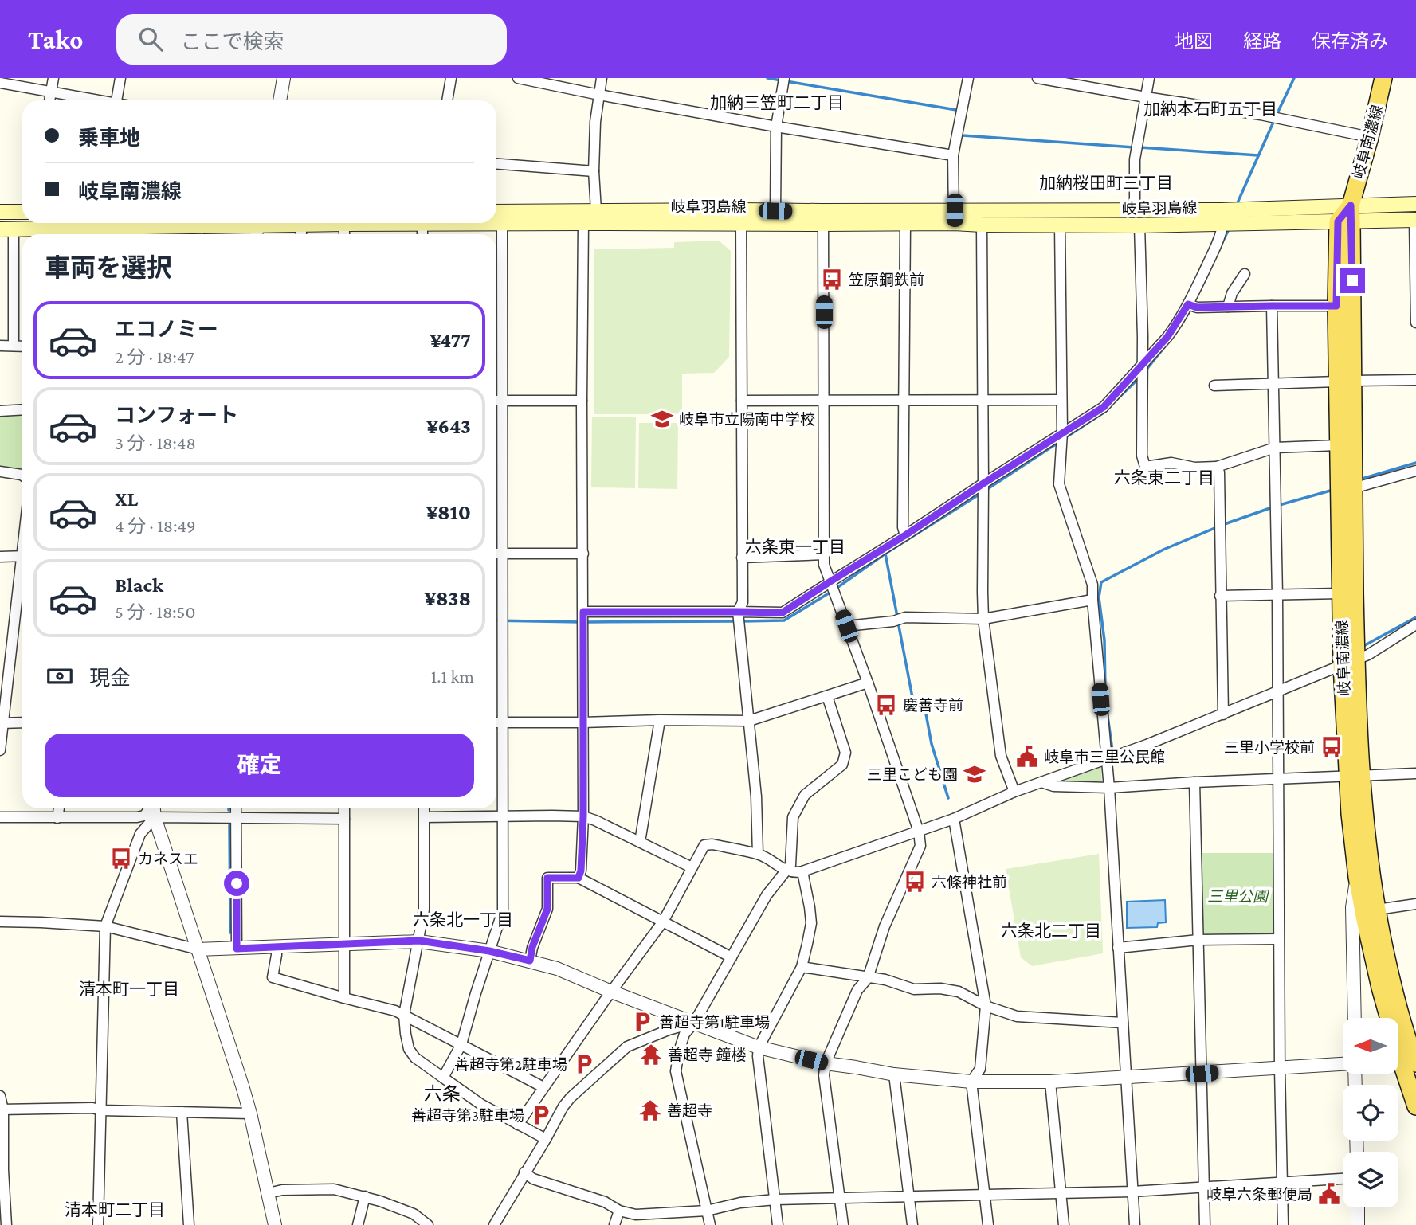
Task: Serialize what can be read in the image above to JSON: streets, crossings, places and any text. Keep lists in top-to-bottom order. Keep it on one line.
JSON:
{"streets":{"main road":["岐阜南濃線","岐阜羽島線"]},"crossings":[["岐阜南濃線","岐阜羽島線"]],"districts":["加納三笠町二丁目","加納本石町五丁目","加納桜田町三丁目","六条東二丁目","六条東一丁目","六条北一丁目","六条北二丁目","清本町一丁目","六条","清本町二丁目"],"parks":["三里公園"],"places":{"bus stop":["笠原鋼鉄前","慶善寺前","三里小学校前","カネスエ","六條神社前"],"school or university":["岐阜市立陽南中学校","三里こども園"],"public building":["岐阜市三里公民館","岐阜六条郵便局"],"parking":["善超寺第1駐車場","善超寺第2駐車場","善超寺第3駐車場"],"temple":["善超寺 鐘楼","善超寺"]},"north":"left","page":{"header":"Tako","search":"ここで検索","nav":["地図","経路","保存済み"],"banner":["乗車地","岐阜南濃線"],"heading":"車両を選択","list":[{"name":"エコノミー","note":"2 分 · 18:47","value":"¥477"},{"name":"コンフォート","note":"3 分 · 18:48","value":"¥643"},{"name":"XL","note":"4 分 · 18:49","value":"¥810"},{"name":"Black","note":"5 分 · 18:50","value":"¥838"}],"pay":["現金","1.1 km"],"buttons":"確定"}}
